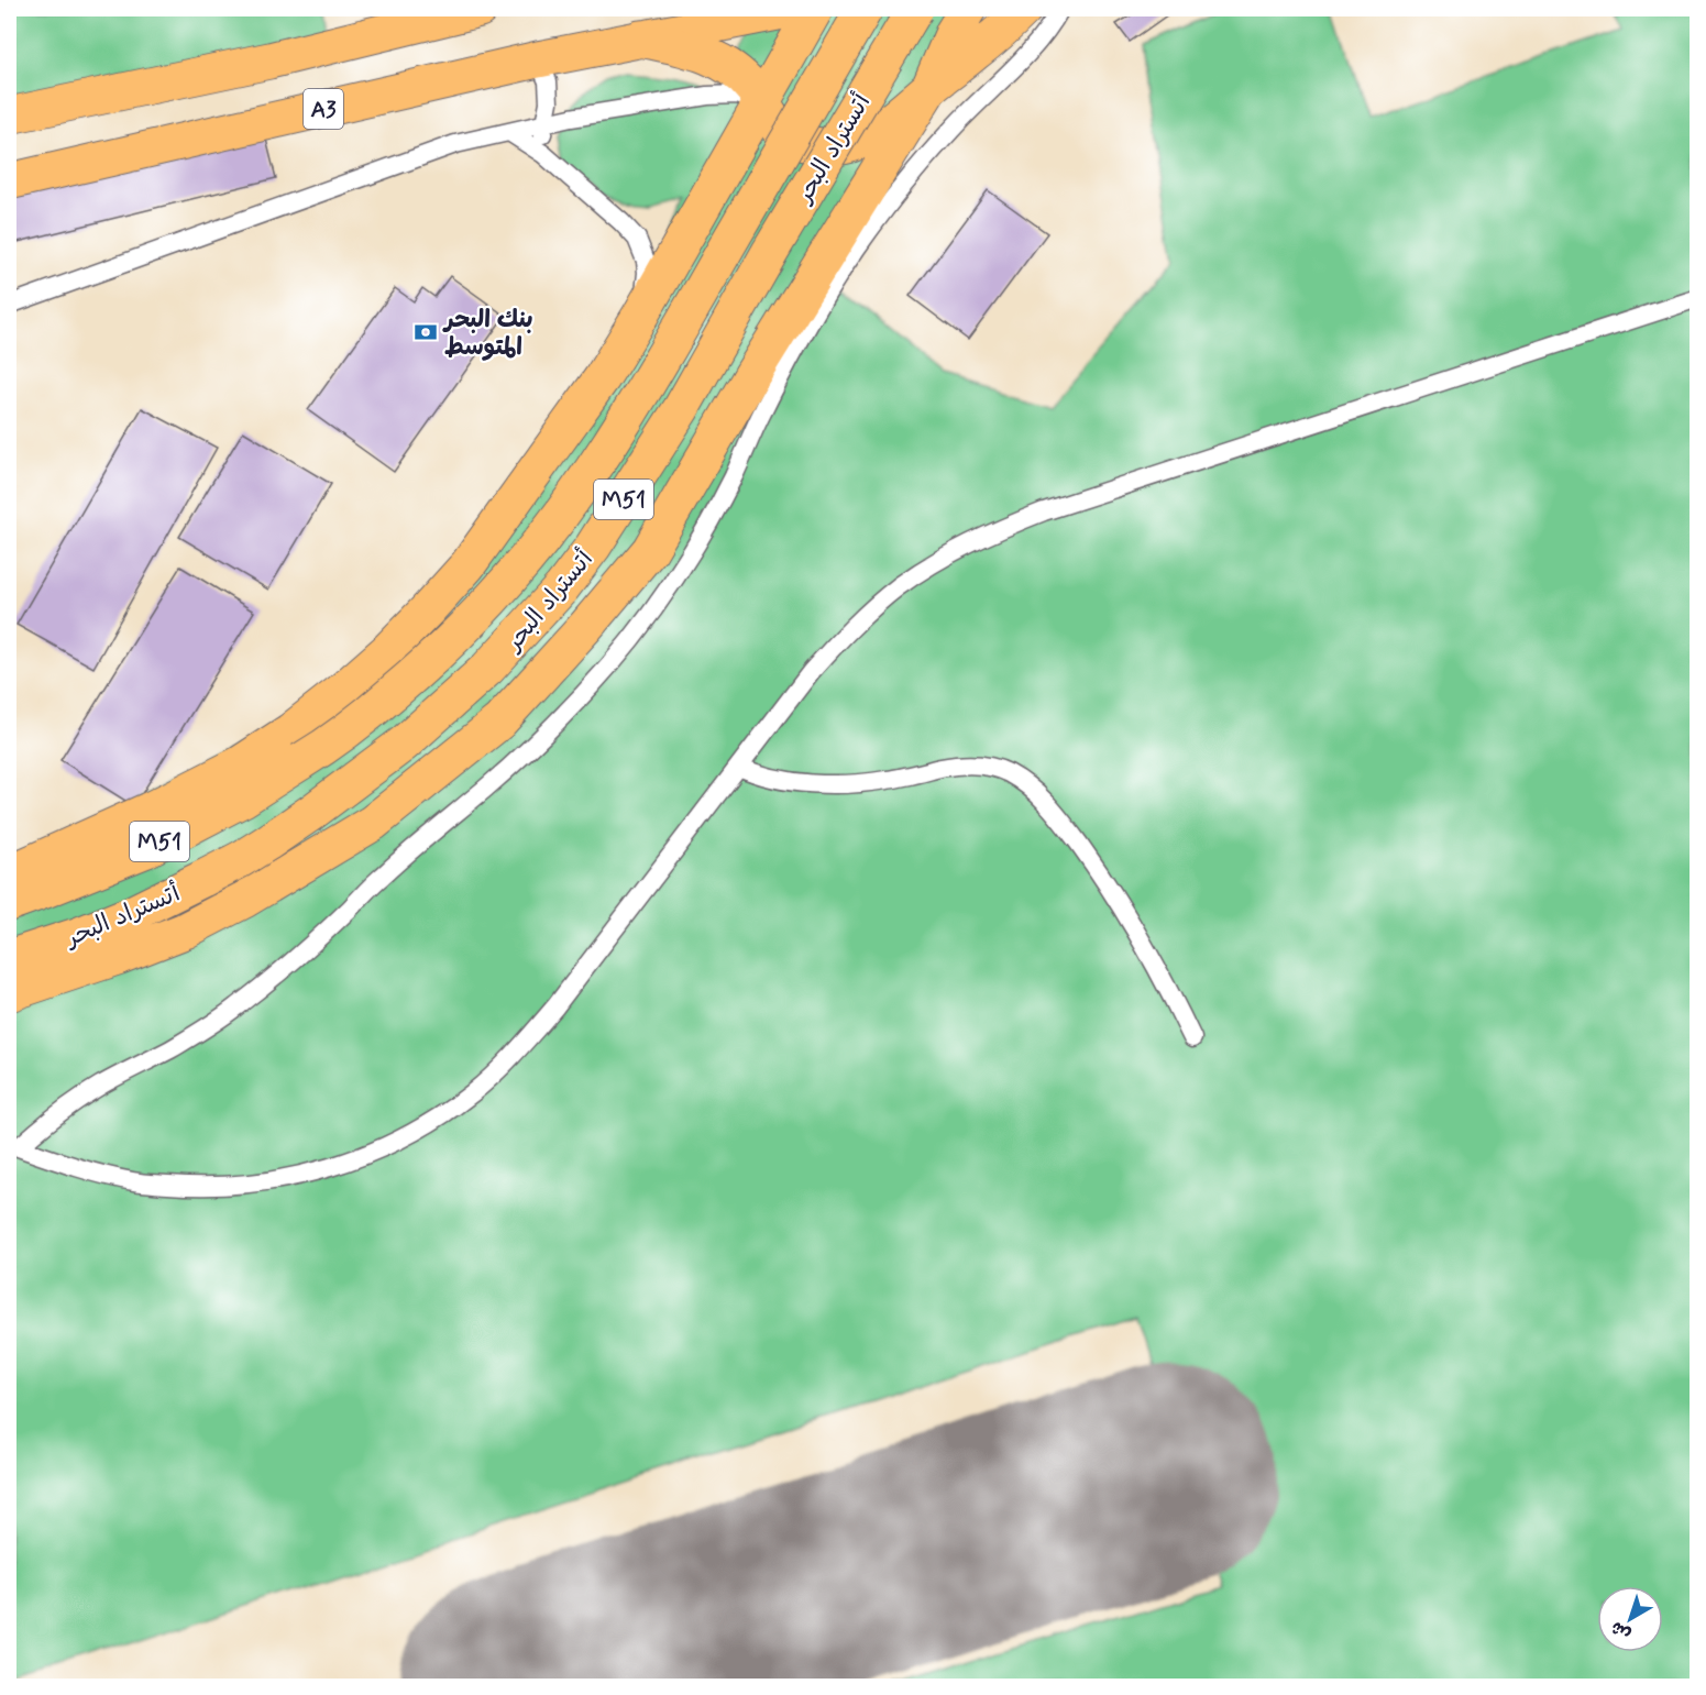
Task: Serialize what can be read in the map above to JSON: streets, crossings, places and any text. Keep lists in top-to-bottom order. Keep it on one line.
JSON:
{"streets":{"highway":["A3","أتستراد البحر","M51"]},"places":{"bank":["بنك البحر المتوسط"]},"north":"bottom left"}
